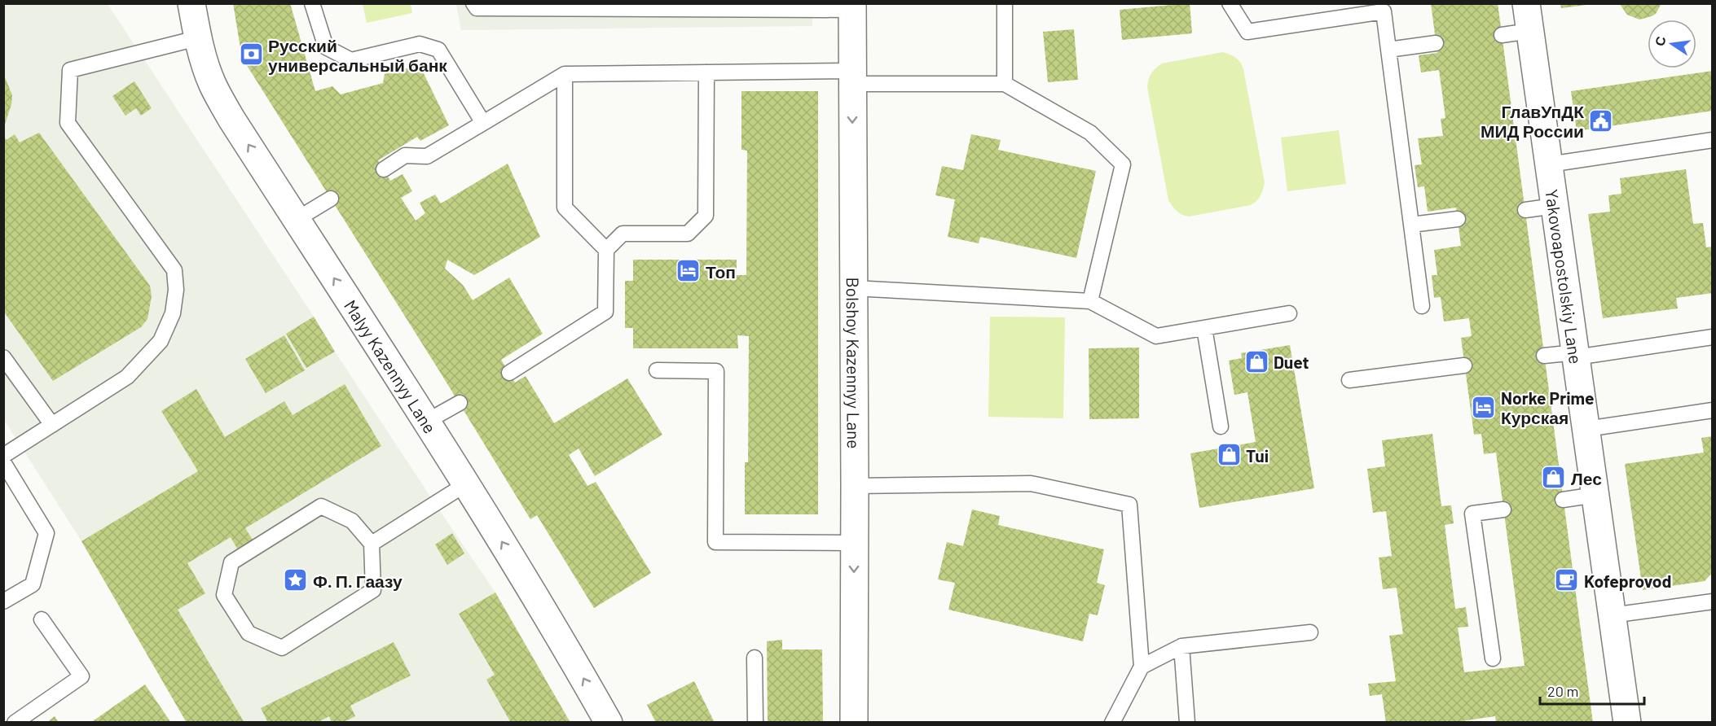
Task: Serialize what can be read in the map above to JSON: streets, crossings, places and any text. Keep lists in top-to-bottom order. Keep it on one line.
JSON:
{"streets":{"street":["Yakovoapostolskiy Lane","Bolshoy Kazennyy Lane","Malyy Kazennyy Lane"]},"one_way":["Bolshoy Kazennyy Lane","Malyy Kazennyy Lane"],"places":{"bank":["Русский универсальный банк"],"public building":["ГлавУпДК МИД России"],"hotel":["Топ","Norke Prime Курская"],"shop":["Duet","Tui","Лес"],"place":["Ф. П. Гаазу"],"cafe":["Kofeprovod"]},"scale_bar":"20 m","north":"left"}
